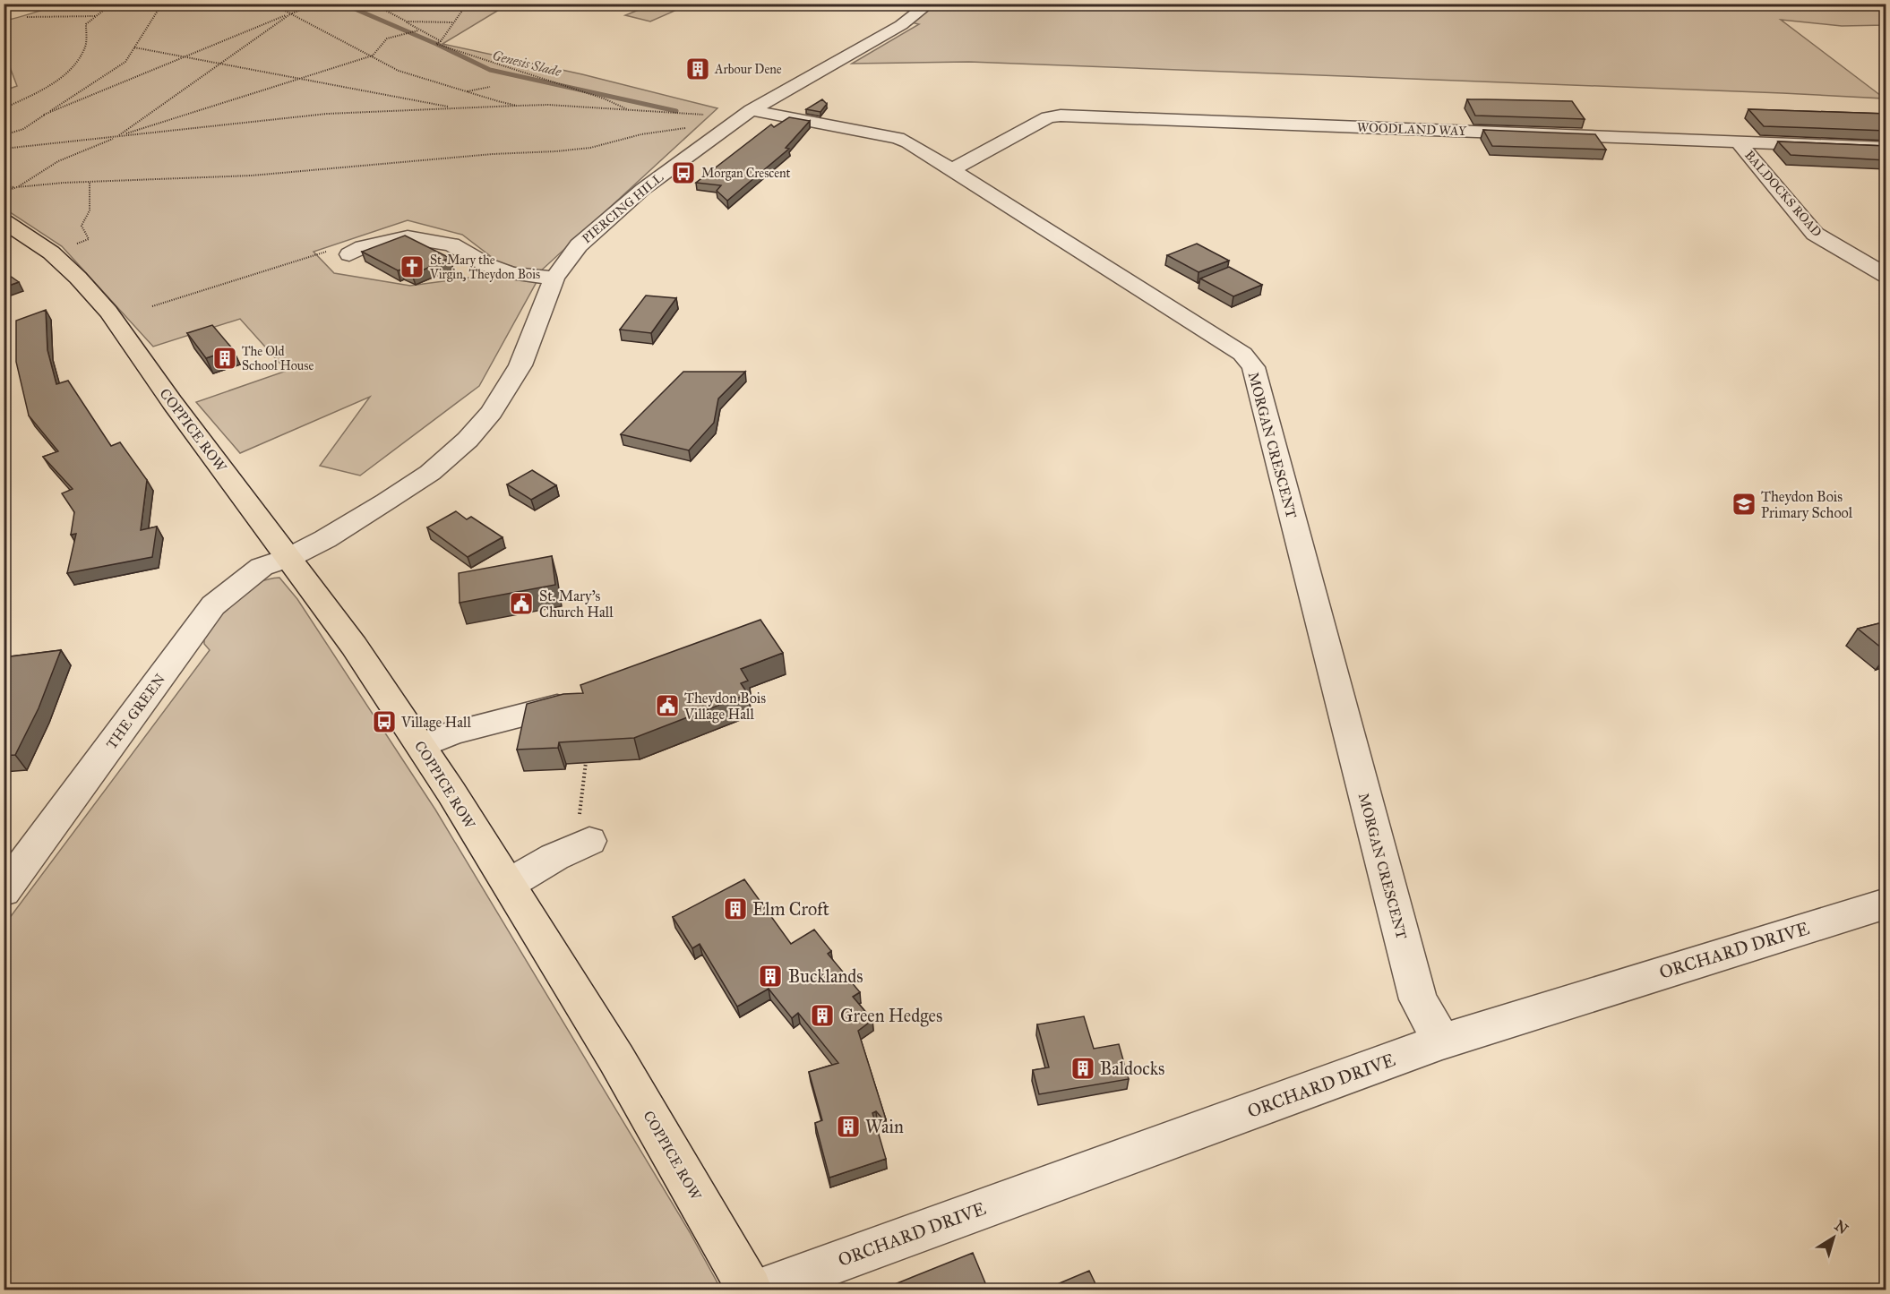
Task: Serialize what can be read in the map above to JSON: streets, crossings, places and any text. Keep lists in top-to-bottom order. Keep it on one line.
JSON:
{"streets":{"main road":["COPPICE ROW"],"street":["WOODLAND WAY","BALDOCKS ROAD","PIERCING HILL","MORGAN CRESCENT","THE GREEN","ORCHARD DRIVE"]},"crossings":[["WOODLAND WAY","BALDOCKS ROAD"],["WOODLAND WAY","MORGAN CRESCENT"],["PIERCING HILL","COPPICE ROW"],["PIERCING HILL","MORGAN CRESCENT"],["PIERCING HILL","THE GREEN"],["COPPICE ROW","THE GREEN"],["MORGAN CRESCENT","ORCHARD DRIVE"]],"water":["Genesis Slade"],"places":{"building":["Arbour Dene","The Old School House","Elm Croft","Bucklands","Green Hedges","Baldocks","Wain"],"bus stop":["Morgan Crescent","Village Hall"],"church":["St. Mary the Virgin, Theydon Bois"],"school or university":["Theydon Bois Primary School"],"public building":["St. Mary's Church Hall","Theydon Bois Village Hall"]},"north":"top right"}
